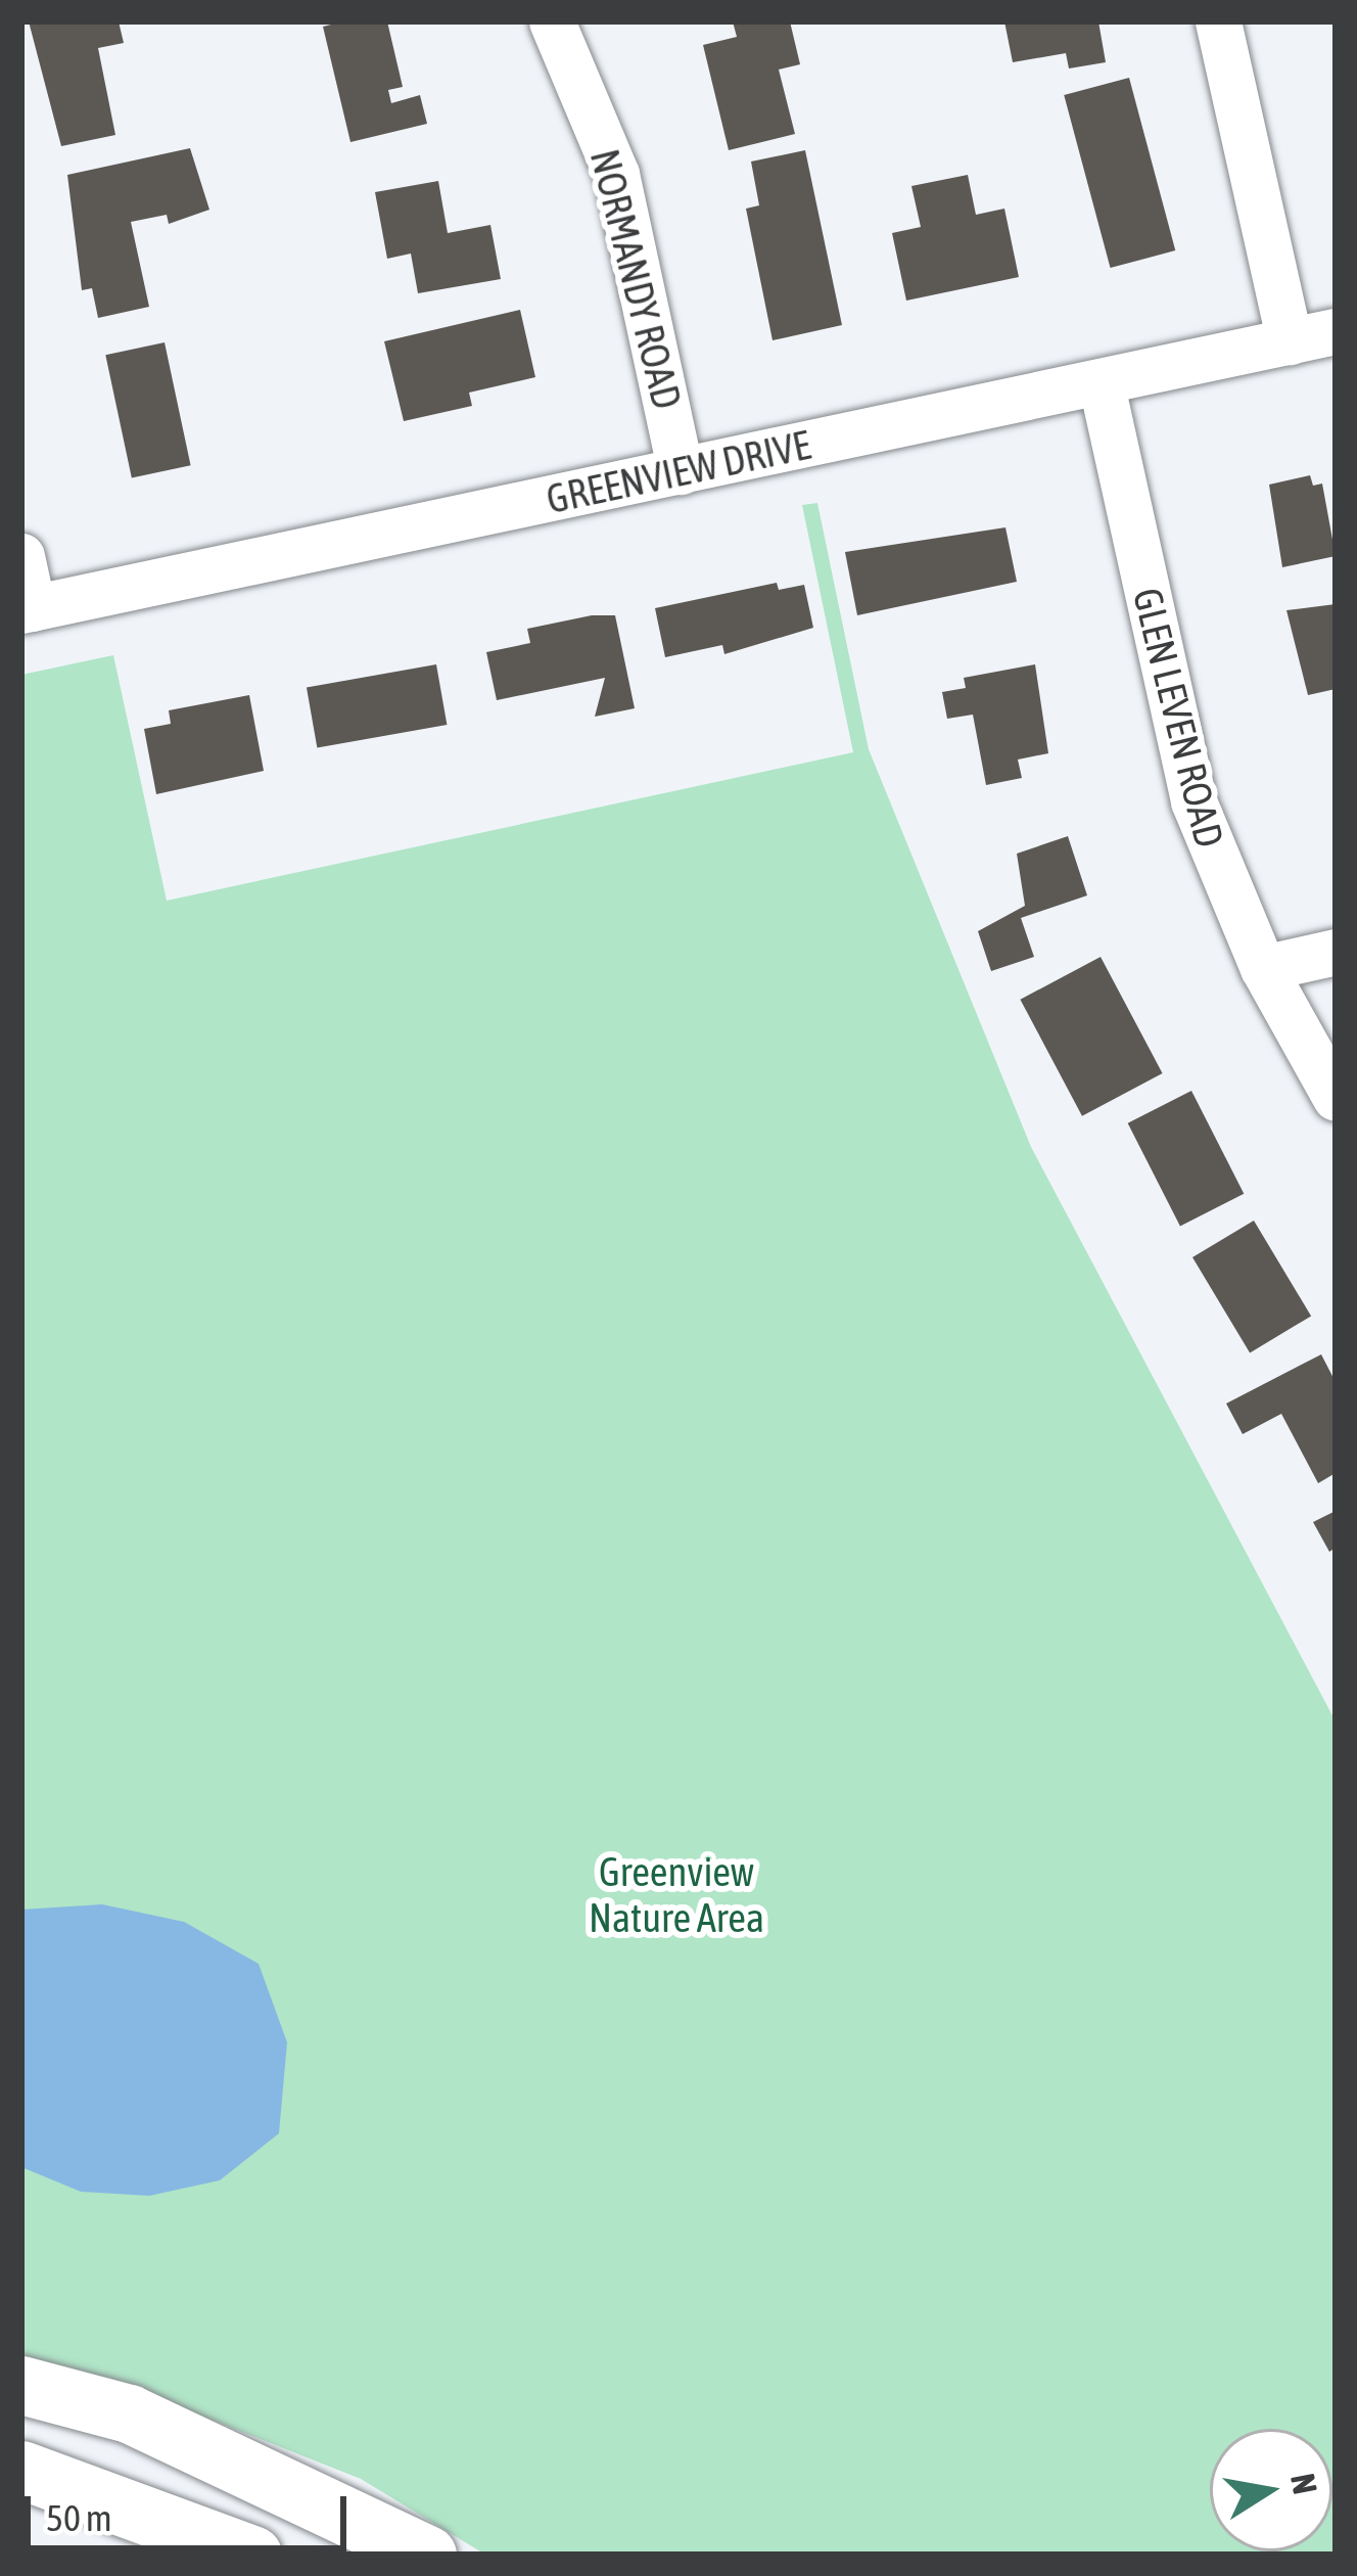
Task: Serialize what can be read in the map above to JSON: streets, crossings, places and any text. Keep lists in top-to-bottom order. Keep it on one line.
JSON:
{"streets":{"street":["NORMANDY ROAD","GREENVIEW DRIVE","GLEN LEVEN ROAD"]},"crossings":[["NORMANDY ROAD","GREENVIEW DRIVE"],["GREENVIEW DRIVE","GLEN LEVEN ROAD"]],"parks":["Greenview Nature Area"],"scale_bar":"50 m","north":"right"}
